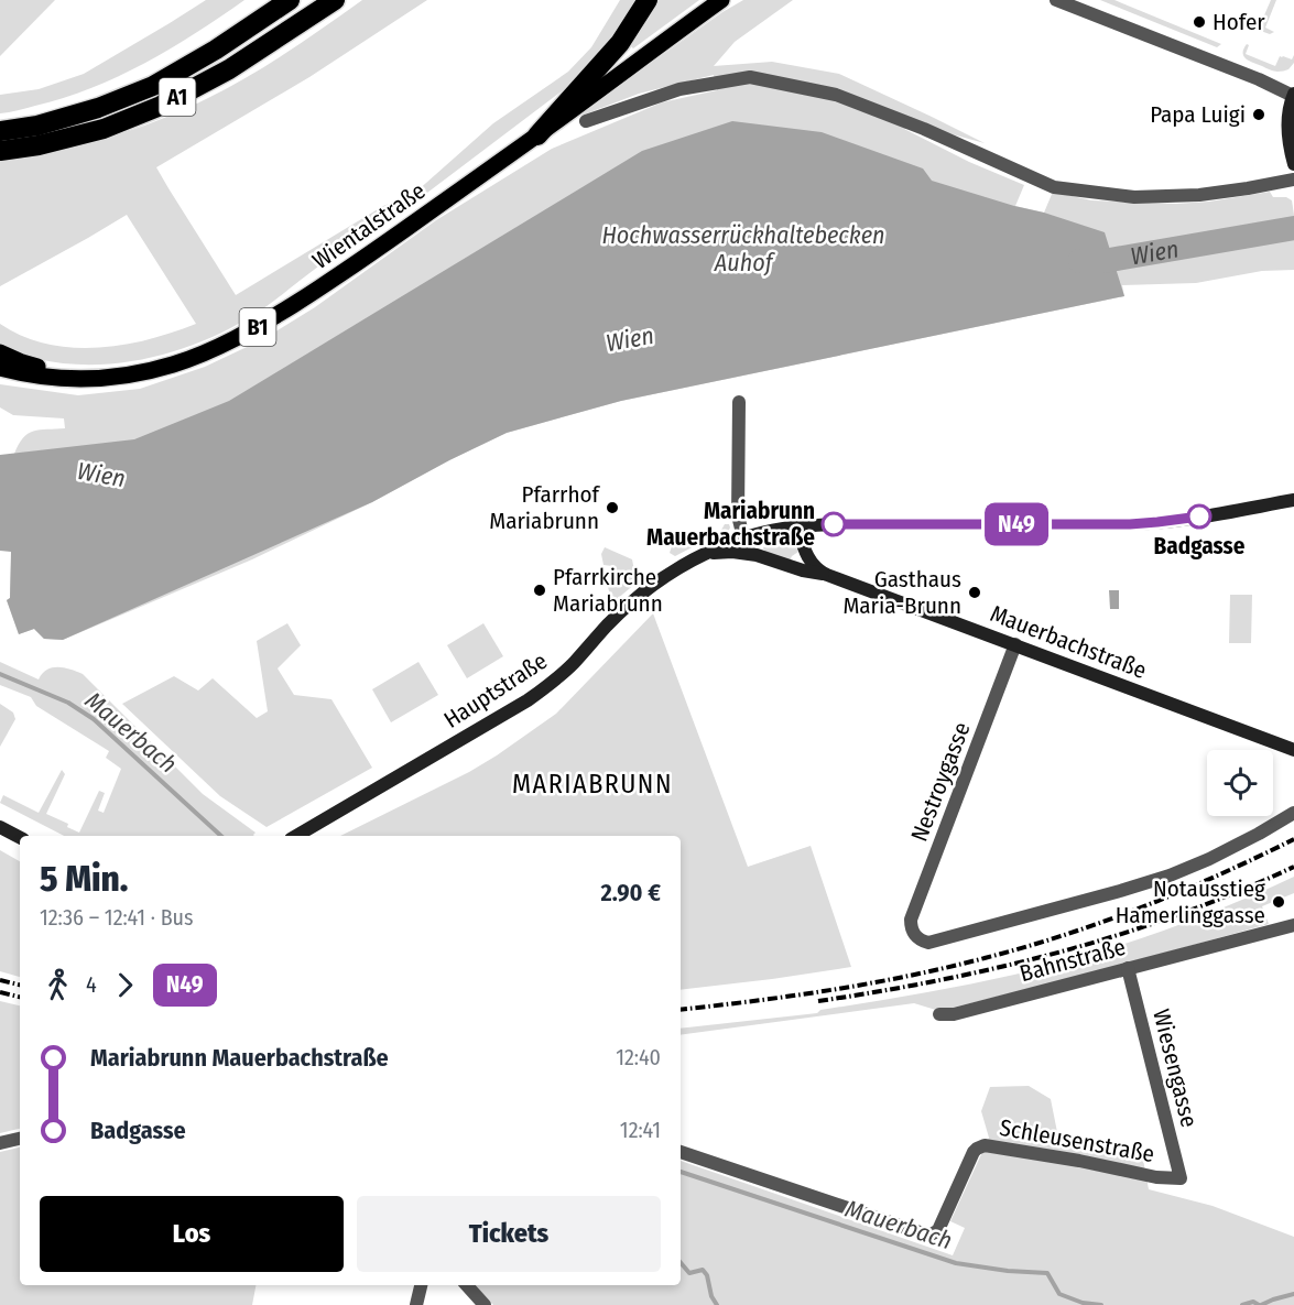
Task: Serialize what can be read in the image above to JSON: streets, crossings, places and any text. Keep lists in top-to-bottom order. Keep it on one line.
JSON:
{"streets":{"highway":["A1"],"main road":["Wientalstraße","B1","Mauerbachstraße","Hauptstraße"],"street":["Nestroygasse","Bahnstraße","Wiesengasse","Schleusenstraße"]},"crossings":[["Mauerbachstraße","Hauptstraße"],["Mauerbachstraße","Nestroygasse"],["Bahnstraße","Wiesengasse"],["Wiesengasse","Schleusenstraße"]],"districts":["MARIABRUNN"],"water":["Hochwasserrückhaltebecken Auhof","Wien","Mauerbach"],"places":["Hofer","Papa Luigi","Pfarrhof Mariabrunn","Badgasse","Mariabrunn Mauerbachstraße","Pfarrkirche Mariabrunn","Gasthaus Maria-Brunn","Notausstieg Hamerlinggasse"],"lines":["bus line N49"],"page":{"on_map":"N49","heading":["5 Min.","12:36 – 12:41 · Bus","2.90 €"],"legs":["4","N49"],"list":[{"name":"Mariabrunn Mauerbachstraße","value":"12:40"},{"name":"Badgasse","value":"12:41"}],"buttons":["Los","Tickets"]}}
